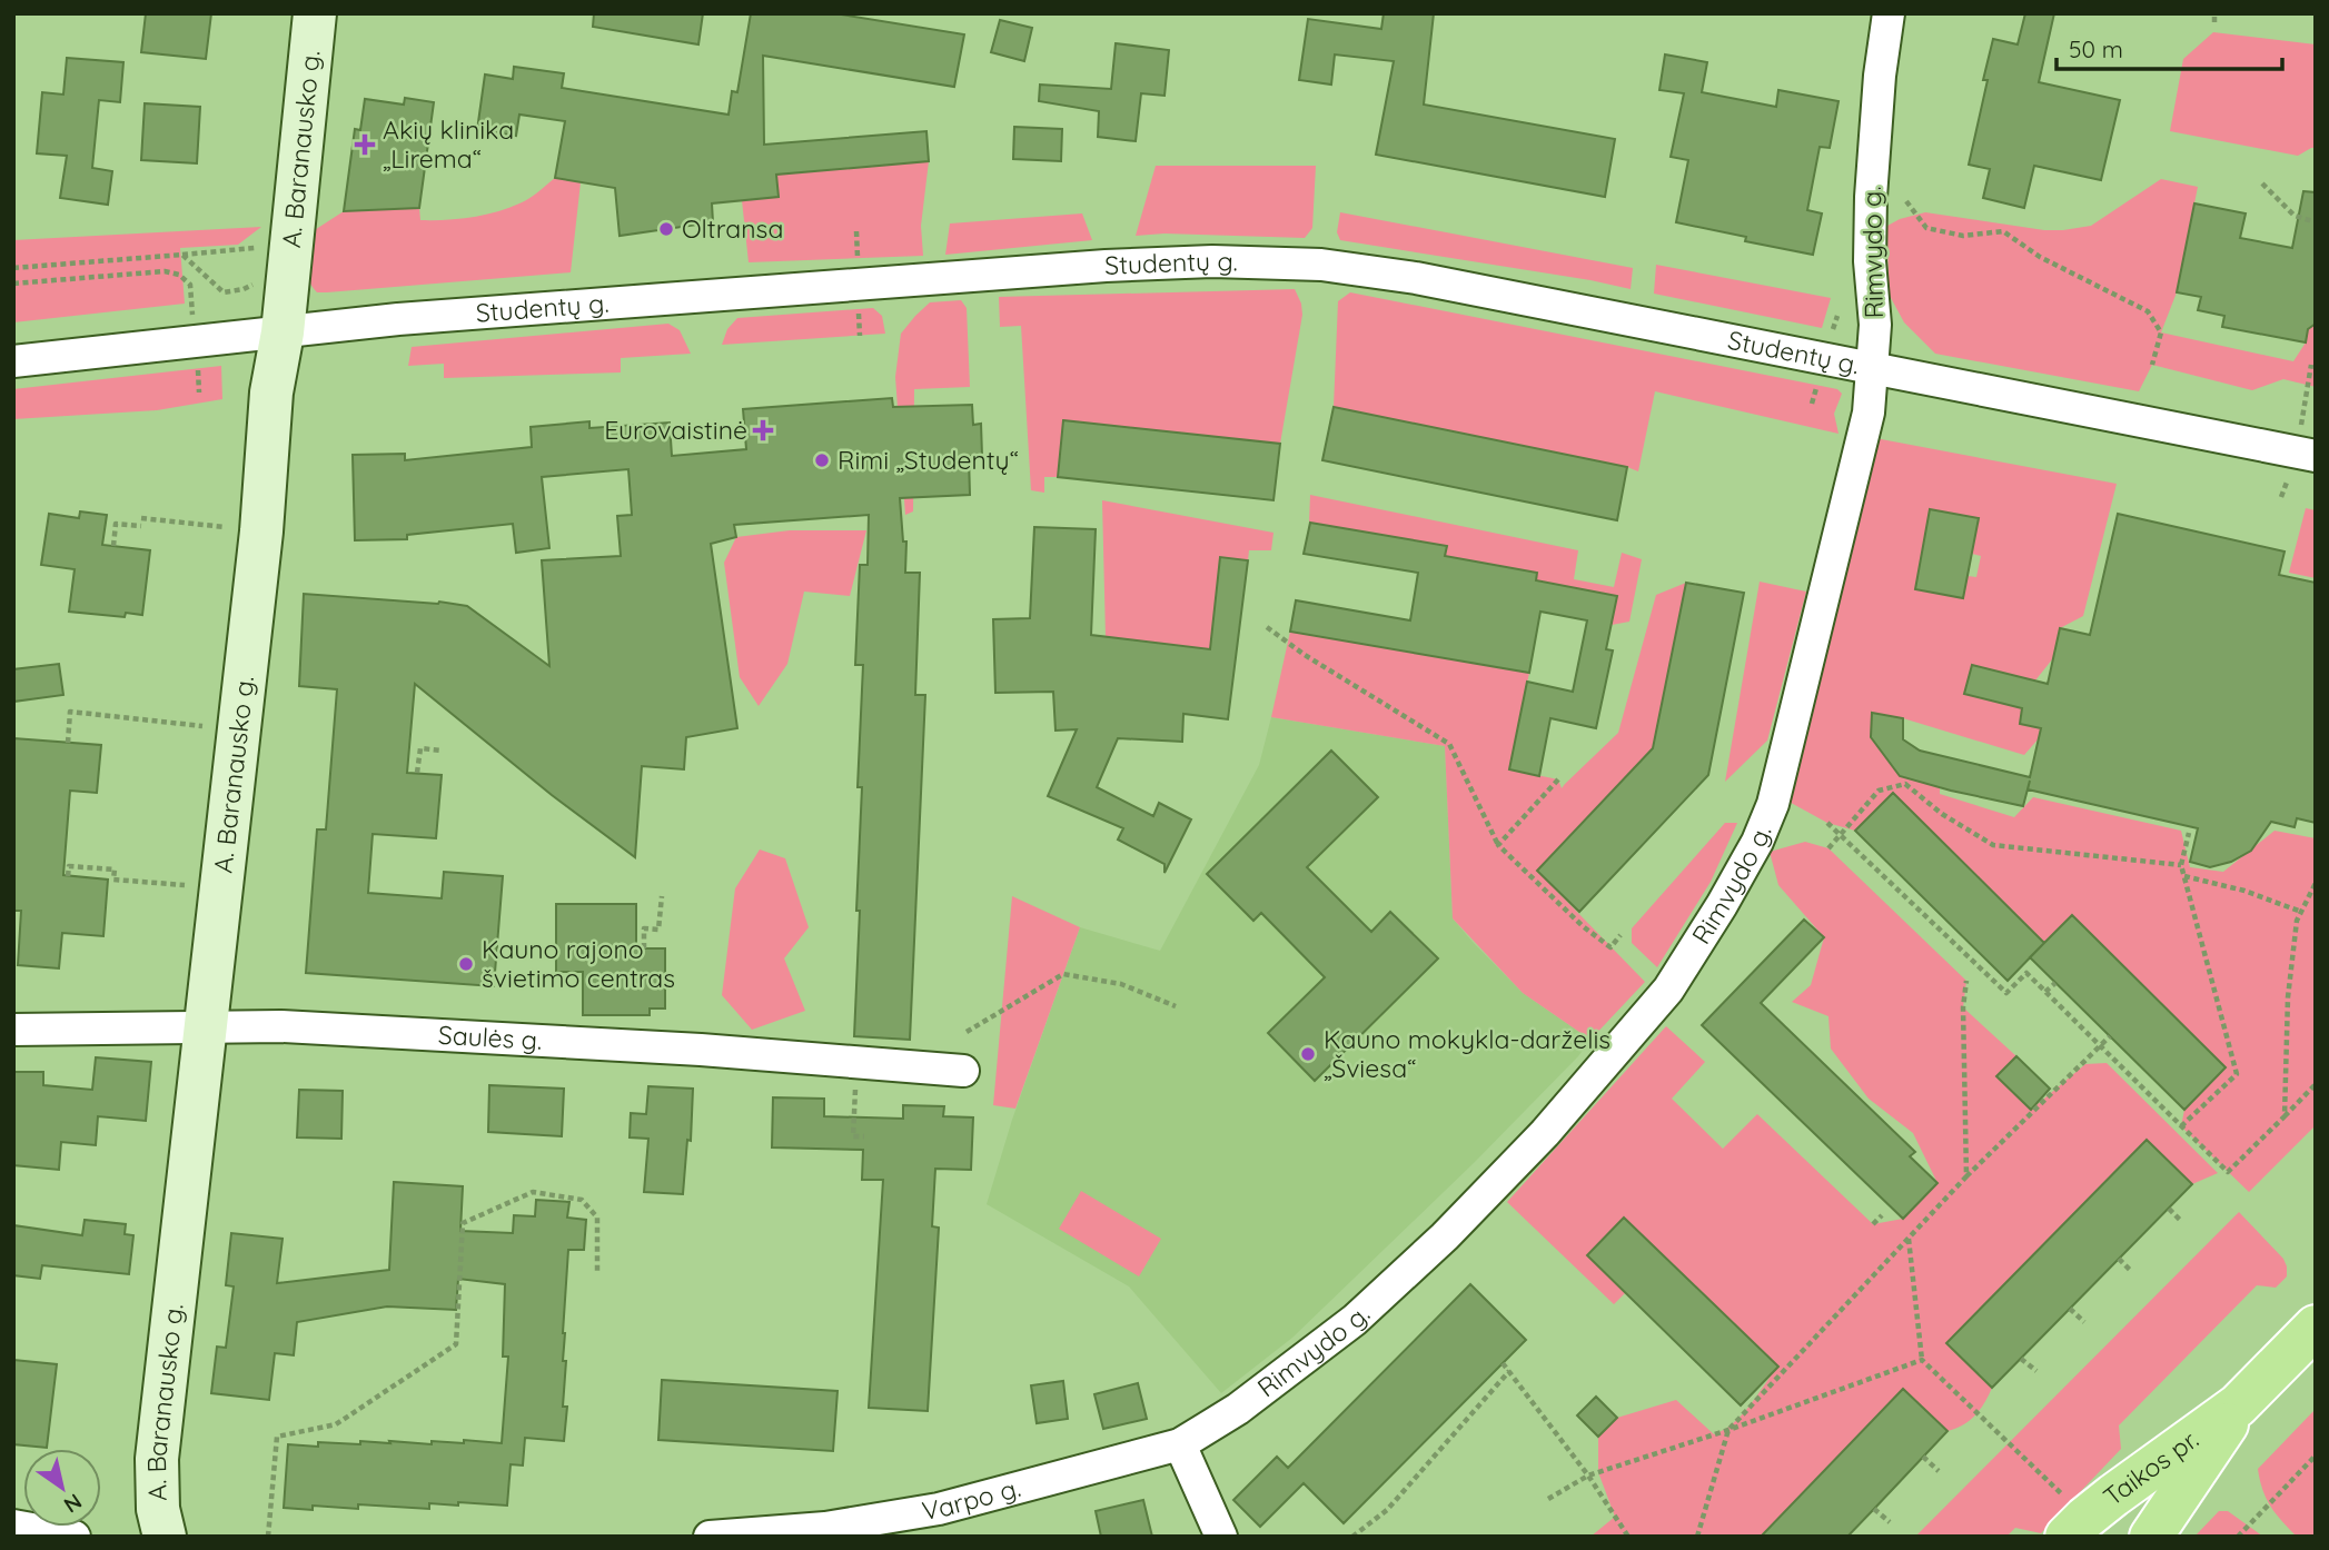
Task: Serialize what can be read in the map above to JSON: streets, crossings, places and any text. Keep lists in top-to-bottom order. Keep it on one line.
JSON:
{"streets":{"main road":["Taikos pr."],"street":["A. Baranausko g.","Rimvydo g.","Studentų g.","Saulės g.","Varpo g."]},"crossings":[["A. Baranausko g.","Studentų g."],["A. Baranausko g.","Saulės g."],["Rimvydo g.","Studentų g."],["Rimvydo g.","Varpo g."]],"places":{"health":["Akių klinika „Lirema“","Eurovaistinė"],"other":["Oltransa","Rimi „Studentų“","Kauno rajono švietimo centras","Kauno mokykla-darželis „Šviesa“"]},"scale_bar":"50 m","north":"bottom right"}
